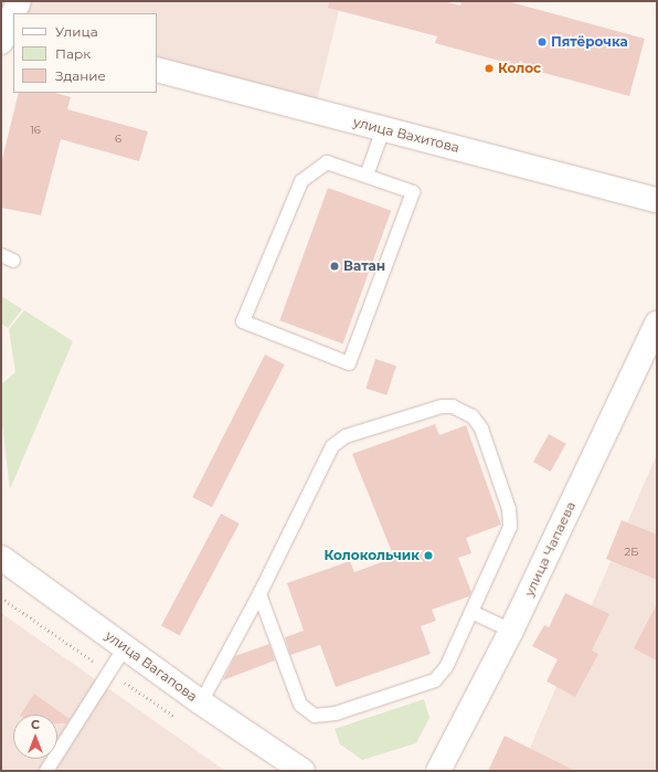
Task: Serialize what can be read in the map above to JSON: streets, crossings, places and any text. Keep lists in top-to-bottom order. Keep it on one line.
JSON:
{"streets":{"street":["улица Вахитова","улица Чапаева","улица Вагапова"]},"places":["Пятёрочка","Колос","Ватан","Колокольчик"],"house_numbers":["16","6","2Б"],"legend":["Улица","Парк","Здание"],"north":"top"}
